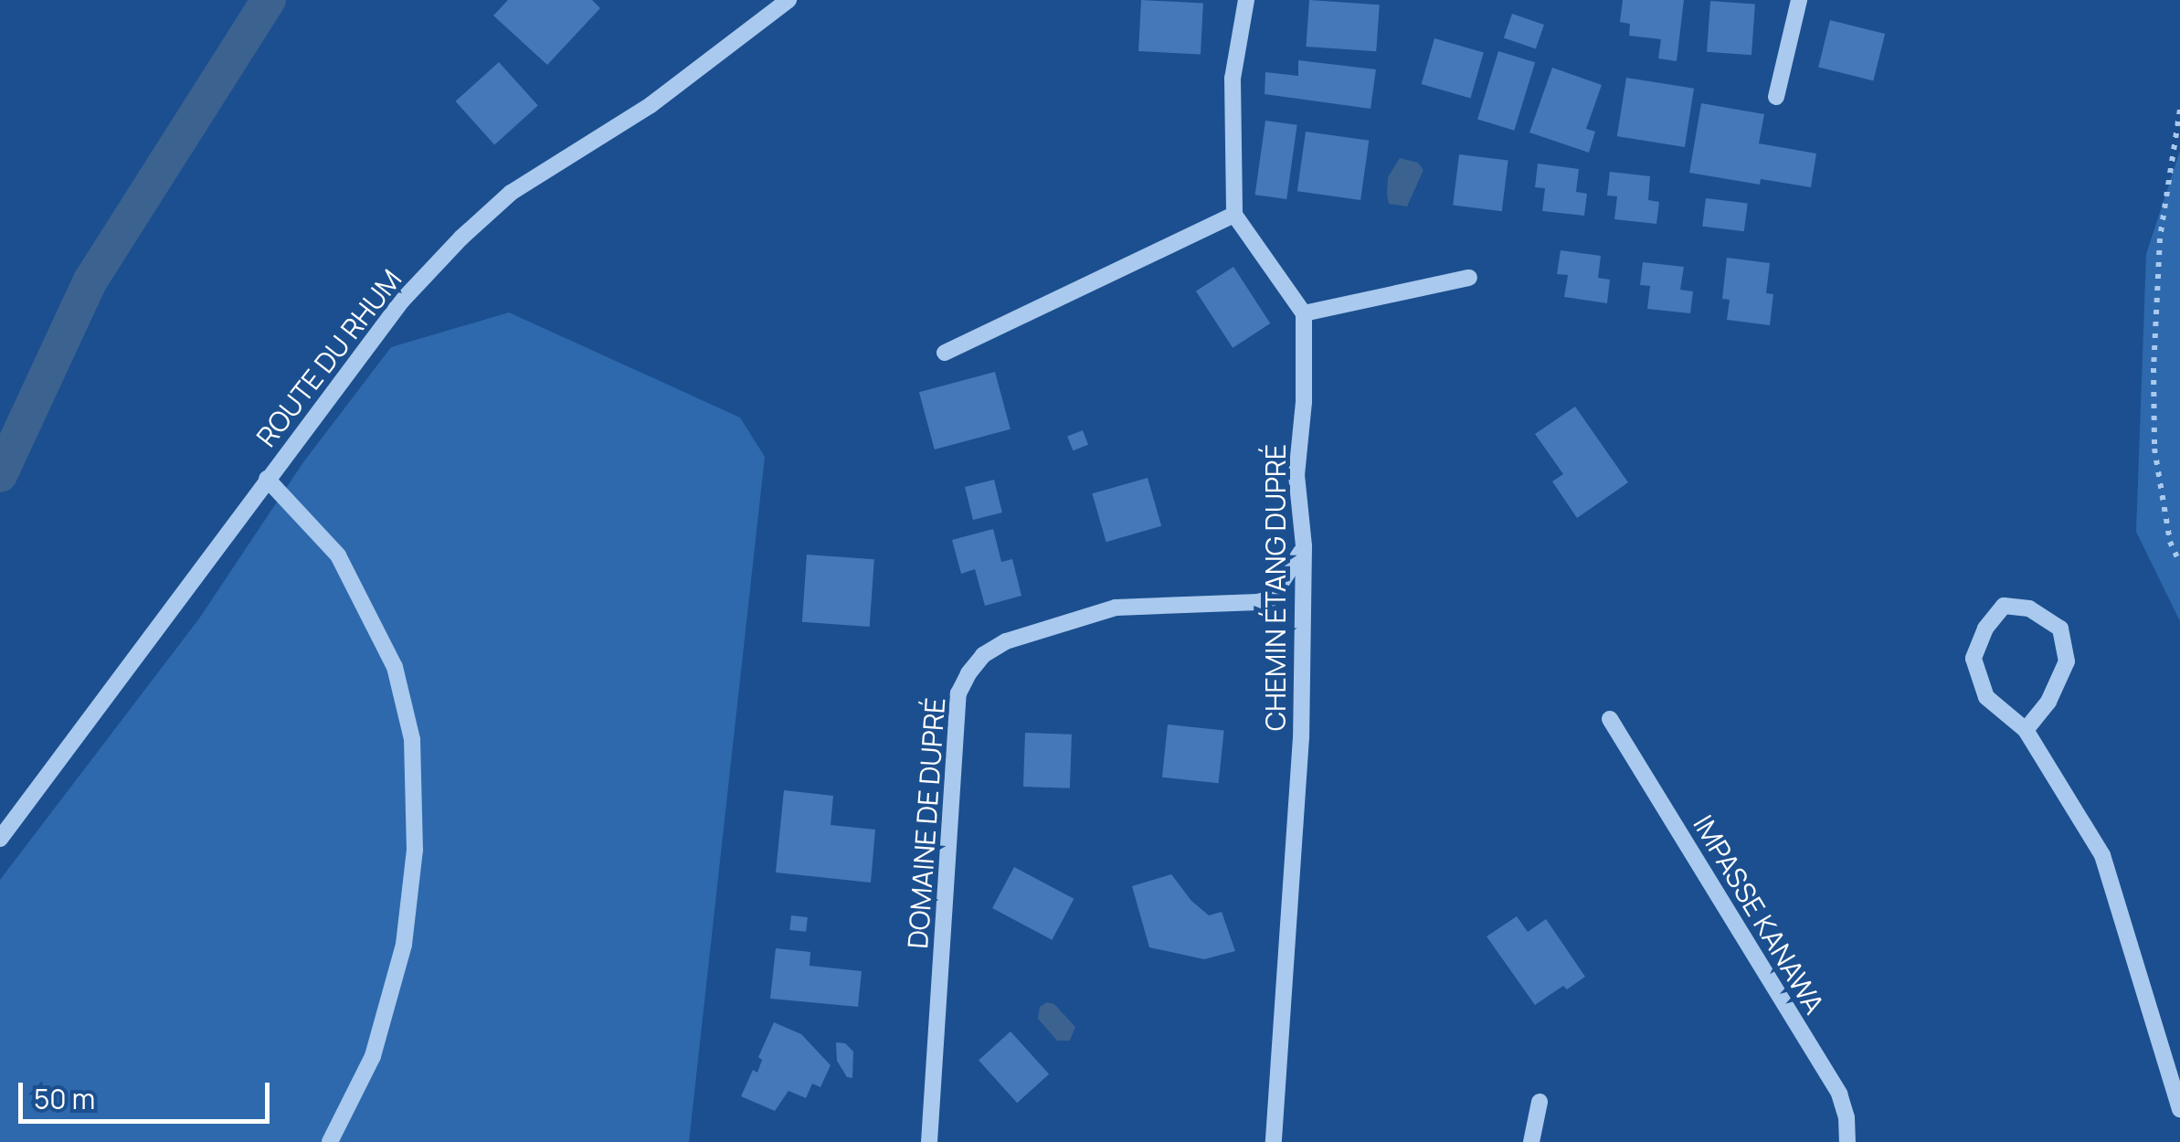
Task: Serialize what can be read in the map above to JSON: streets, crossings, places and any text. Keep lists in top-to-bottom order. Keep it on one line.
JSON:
{"streets":{"street":["ROUTE DU RHUM","CHEMIN ÉTANG DUPRÉ","DOMAINE DE DUPRÉ","IMPASSE KANAWA"]},"crossings":[["CHEMIN ÉTANG DUPRÉ","DOMAINE DE DUPRÉ"]],"scale_bar":"50 m"}
